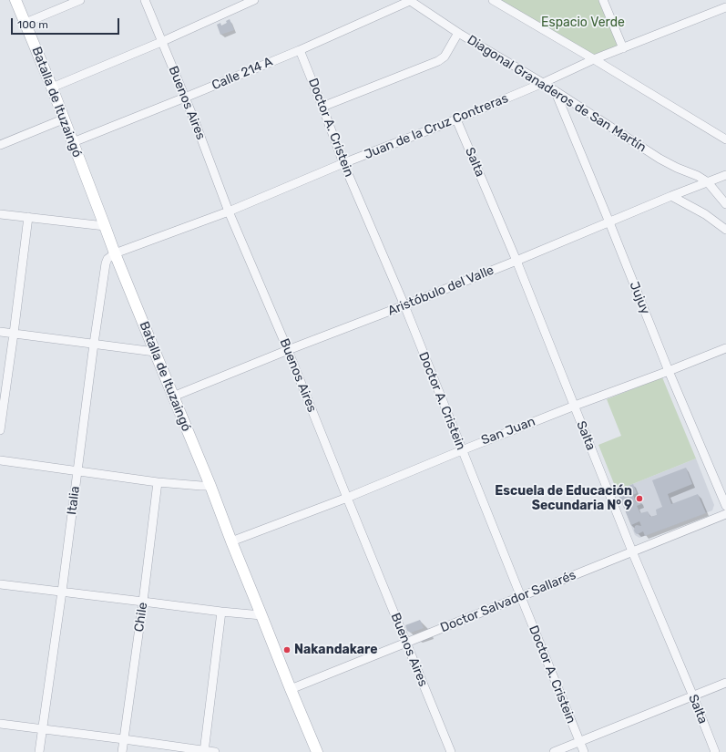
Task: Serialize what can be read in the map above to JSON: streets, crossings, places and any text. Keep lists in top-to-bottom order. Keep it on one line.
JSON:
{"streets":{"main road":["Batalla de Ituzaingó"],"street":["Calle 214 A","Diagonal Granaderos de San Martín","Buenos Aires","Juan de la Cruz Contreras","Doctor A. Cristein","Salta","Aristóbulo del Valle","Jujuy","San Juan","Italia","Doctor Salvador Sallarés","Chile"]},"crossings":[["Calle 214 A","Diagonal Granaderos de San Martín"],["Calle 214 A","Batalla de Ituzaingó"],["Calle 214 A","Buenos Aires"],["Calle 214 A","Doctor A. Cristein"],["Diagonal Granaderos de San Martín","Juan de la Cruz Contreras"],["Diagonal Granaderos de San Martín","Aristóbulo del Valle"],["Diagonal Granaderos de San Martín","Jujuy"],["Batalla de Ituzaingó","Juan de la Cruz Contreras"],["Batalla de Ituzaingó","Aristóbulo del Valle"],["Batalla de Ituzaingó","San Juan"],["Batalla de Ituzaingó","Italia"],["Batalla de Ituzaingó","Doctor Salvador Sallarés"],["Buenos Aires","Juan de la Cruz Contreras"],["Buenos Aires","Aristóbulo del Valle"],["Buenos Aires","San Juan"],["Buenos Aires","Doctor Salvador Sallarés"],["Juan de la Cruz Contreras","Doctor A. Cristein"],["Juan de la Cruz Contreras","Salta"],["Juan de la Cruz Contreras","Italia"],["Doctor A. Cristein","Aristóbulo del Valle"],["Doctor A. Cristein","San Juan"],["Doctor A. Cristein","Doctor Salvador Sallarés"],["Salta","Aristóbulo del Valle"],["Salta","San Juan"],["Salta","Doctor Salvador Sallarés"],["Aristóbulo del Valle","Jujuy"],["Jujuy","San Juan"]],"parks":["Espacio Verde"],"places":["Escuela de Educación Secundaria N° 9","Nakandakare"],"scale_bar":"100 m"}
